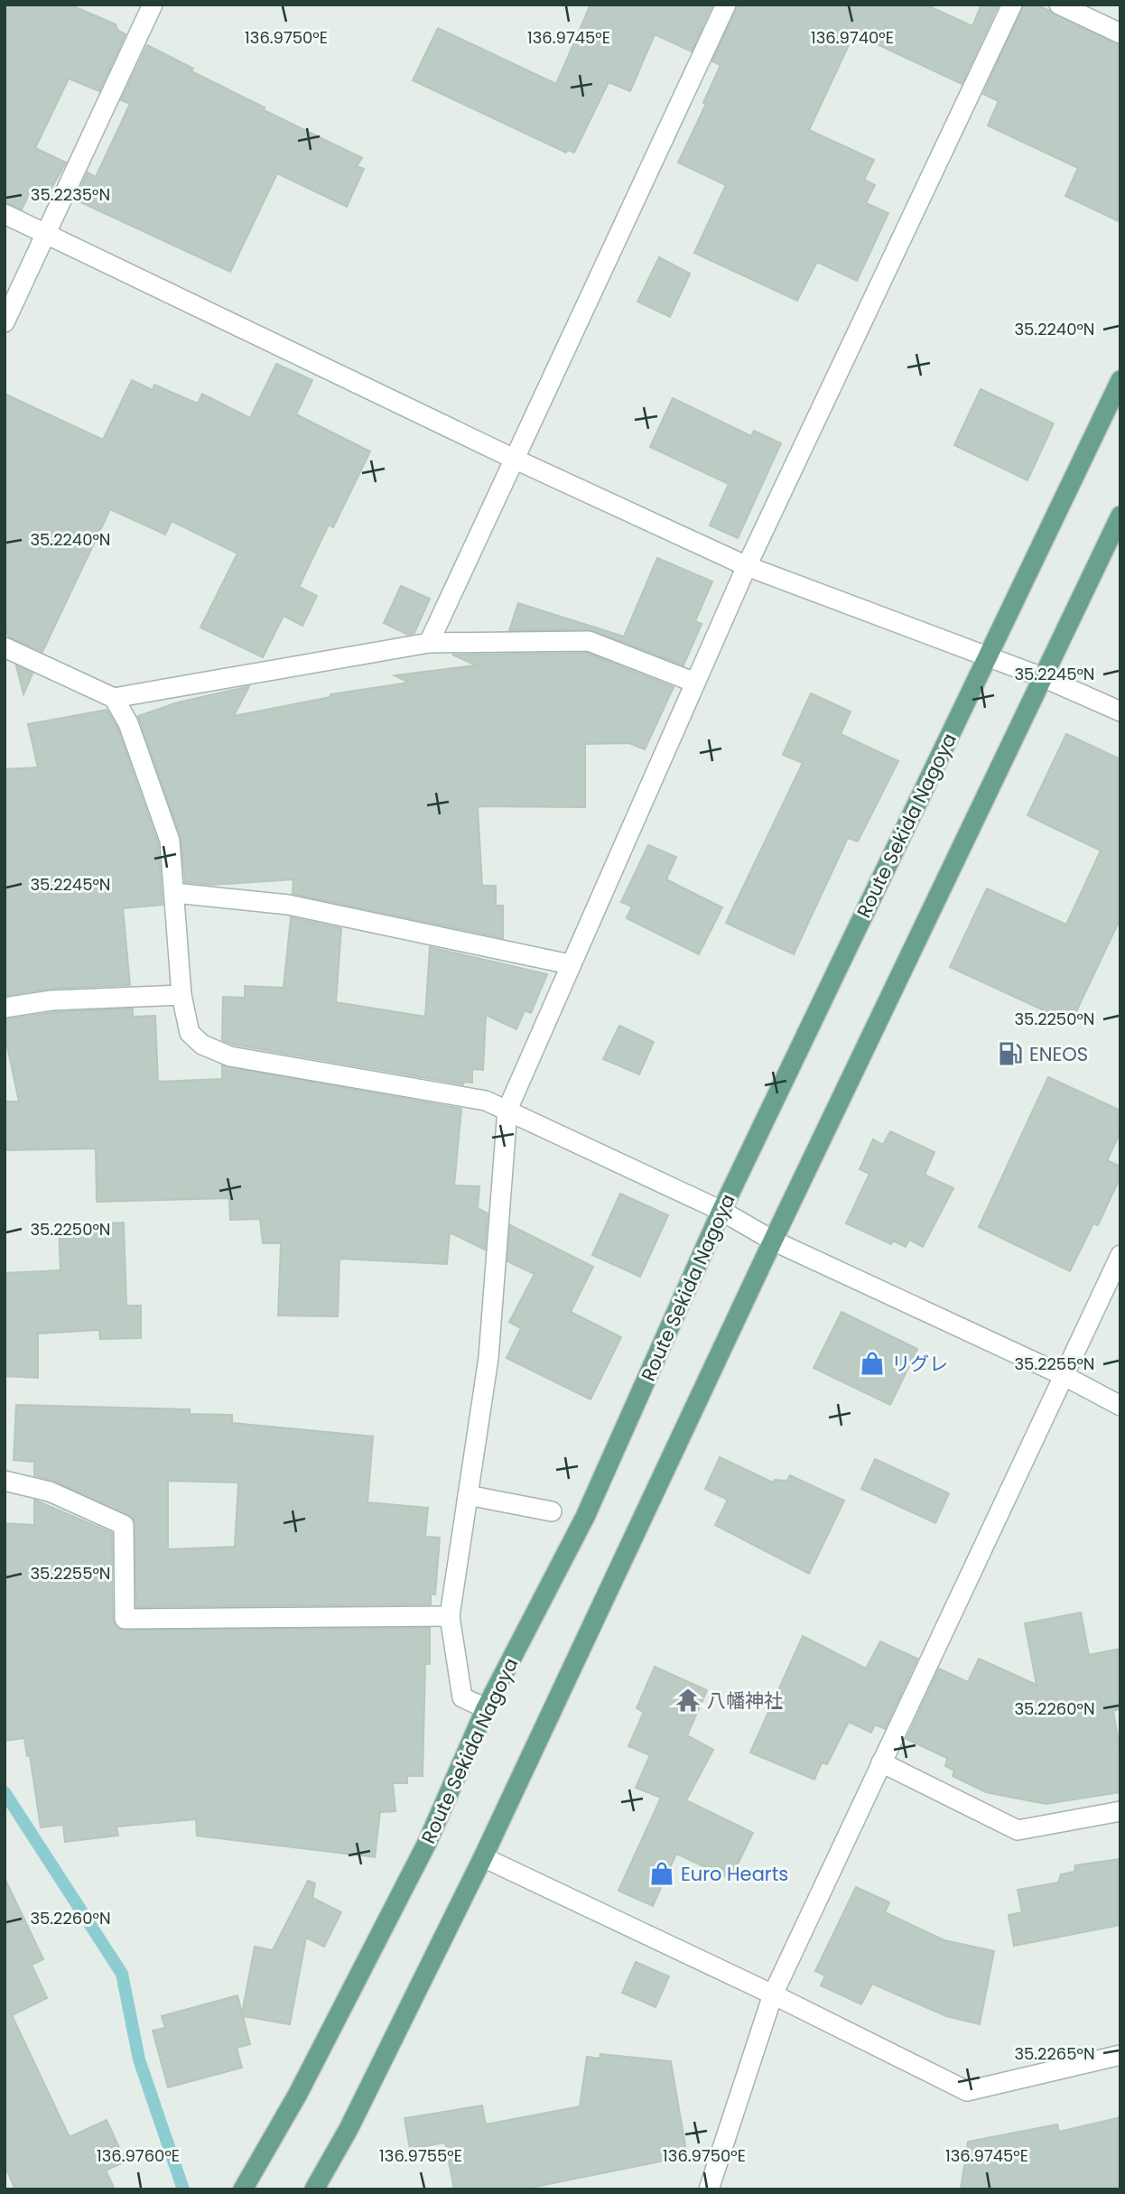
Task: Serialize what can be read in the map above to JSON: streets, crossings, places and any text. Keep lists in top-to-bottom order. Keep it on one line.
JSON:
{"streets":{"main road":["Route Sekida Nagoya"]},"places":{"fuel station":["ENEOS"],"shop":["リグレ","Euro Hearts"],"temple":["八幡神社"]},"coordinates":["136.9750°E","136.9745°E","136.9740°E","35.2235°N","35.2240°N","35.2245°N","35.2250°N","35.2255°N","35.2260°N","35.2265°N","136.9760°E","136.9755°E"]}
